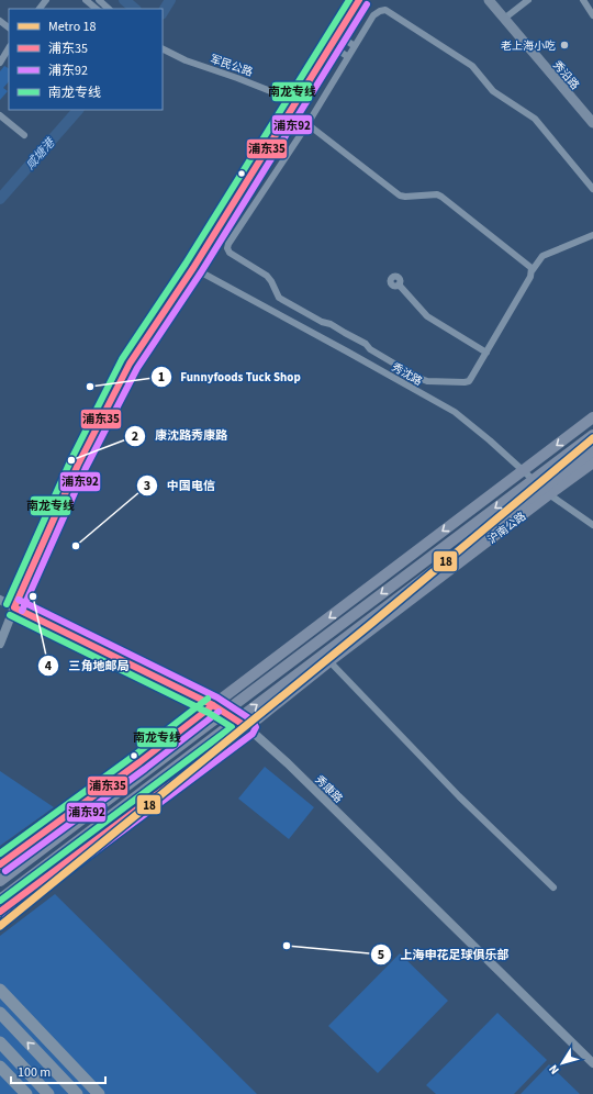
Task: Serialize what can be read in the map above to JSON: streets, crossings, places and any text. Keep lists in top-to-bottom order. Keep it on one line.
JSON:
{"streets":{"main road":["秀沿路","沪南公路"],"street":["军民公路","秀沈路","秀康路"]},"crossings":[["秀沈路","沪南公路"],["沪南公路","秀康路"]],"water":["咸塘港"],"places":["老上海小吃","Funnyfoods Tuck Shop","康沈路秀康路","中国电信","三角地邮局","上海申花足球俱乐部"],"lines":["transit line 浦东35","transit line 南龙专线","transit line 浦东92","metro line 18"],"legend":["Metro 18","浦东35","浦东92","南龙专线"],"scale_bar":"100 m","north":"bottom left"}
